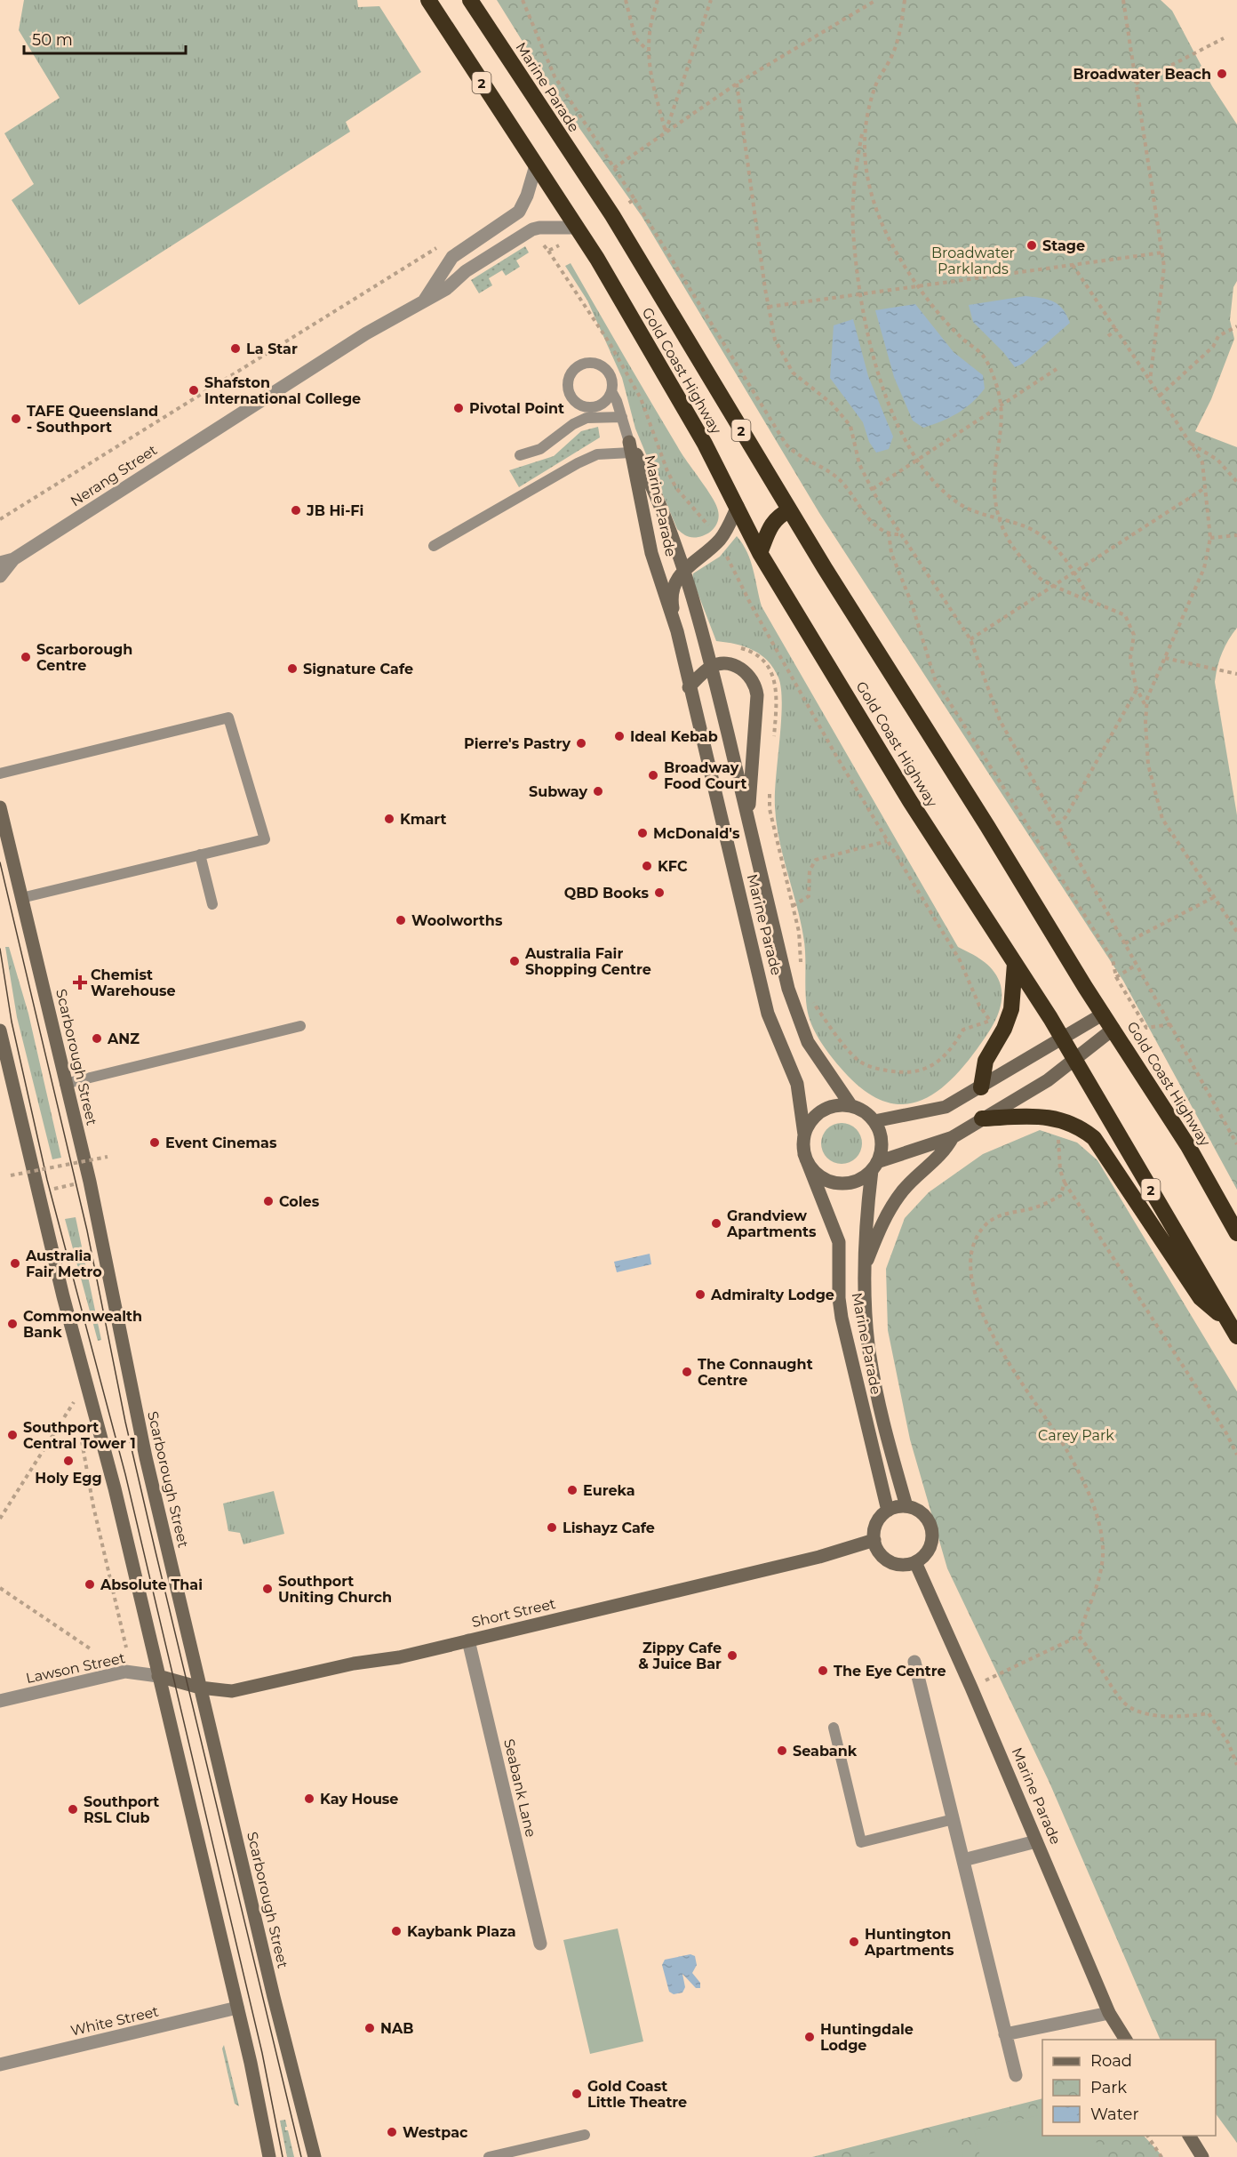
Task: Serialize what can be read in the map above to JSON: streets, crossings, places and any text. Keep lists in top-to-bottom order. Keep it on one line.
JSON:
{"streets":{"highway":["2","Marine Parade","Gold Coast Highway"],"street":["Nerang Street","Scarborough Street","Short Street","Lawson Street","Seabank Lane","White Street"]},"crossings":[["2","Gold Coast Highway"],["2","Nerang Street"],["Marine Parade","Gold Coast Highway"],["Marine Parade","Short Street"],["Gold Coast Highway","Nerang Street"],["Scarborough Street","Short Street"],["Short Street","Lawson Street"],["Short Street","Seabank Lane"]],"parks":["Broadwater Parklands","Carey Park"],"places":{"other":["Broadwater Beach","Stage","La Star","Shafston International College","Pivotal Point","TAFE Queensland - Southport","JB Hi-Fi","Scarborough Centre","Signature Cafe","Ideal Kebab","Pierre's Pastry","Broadway Food Court","Subway","Kmart","McDonald's","KFC","QBD Books","Woolworths","Australia Fair Shopping Centre","ANZ","Event Cinemas","Coles","Grandview Apartments","Australia Fair Metro","Admiralty Lodge","Commonwealth Bank","The Connaught Centre","Southport Central Tower 1","Holy Egg","Eureka","Lishayz Cafe","Absolute Thai","Southport Uniting Church","Zippy Cafe & Juice Bar","The Eye Centre","Seabank","Kay House","Southport RSL Club","Kaybank Plaza","Huntington Apartments","NAB","Huntingdale Lodge","Gold Coast Little Theatre","Westpac"],"health":["Chemist Warehouse"]},"legend":["Road","Park","Water"],"scale_bar":"50 m"}
